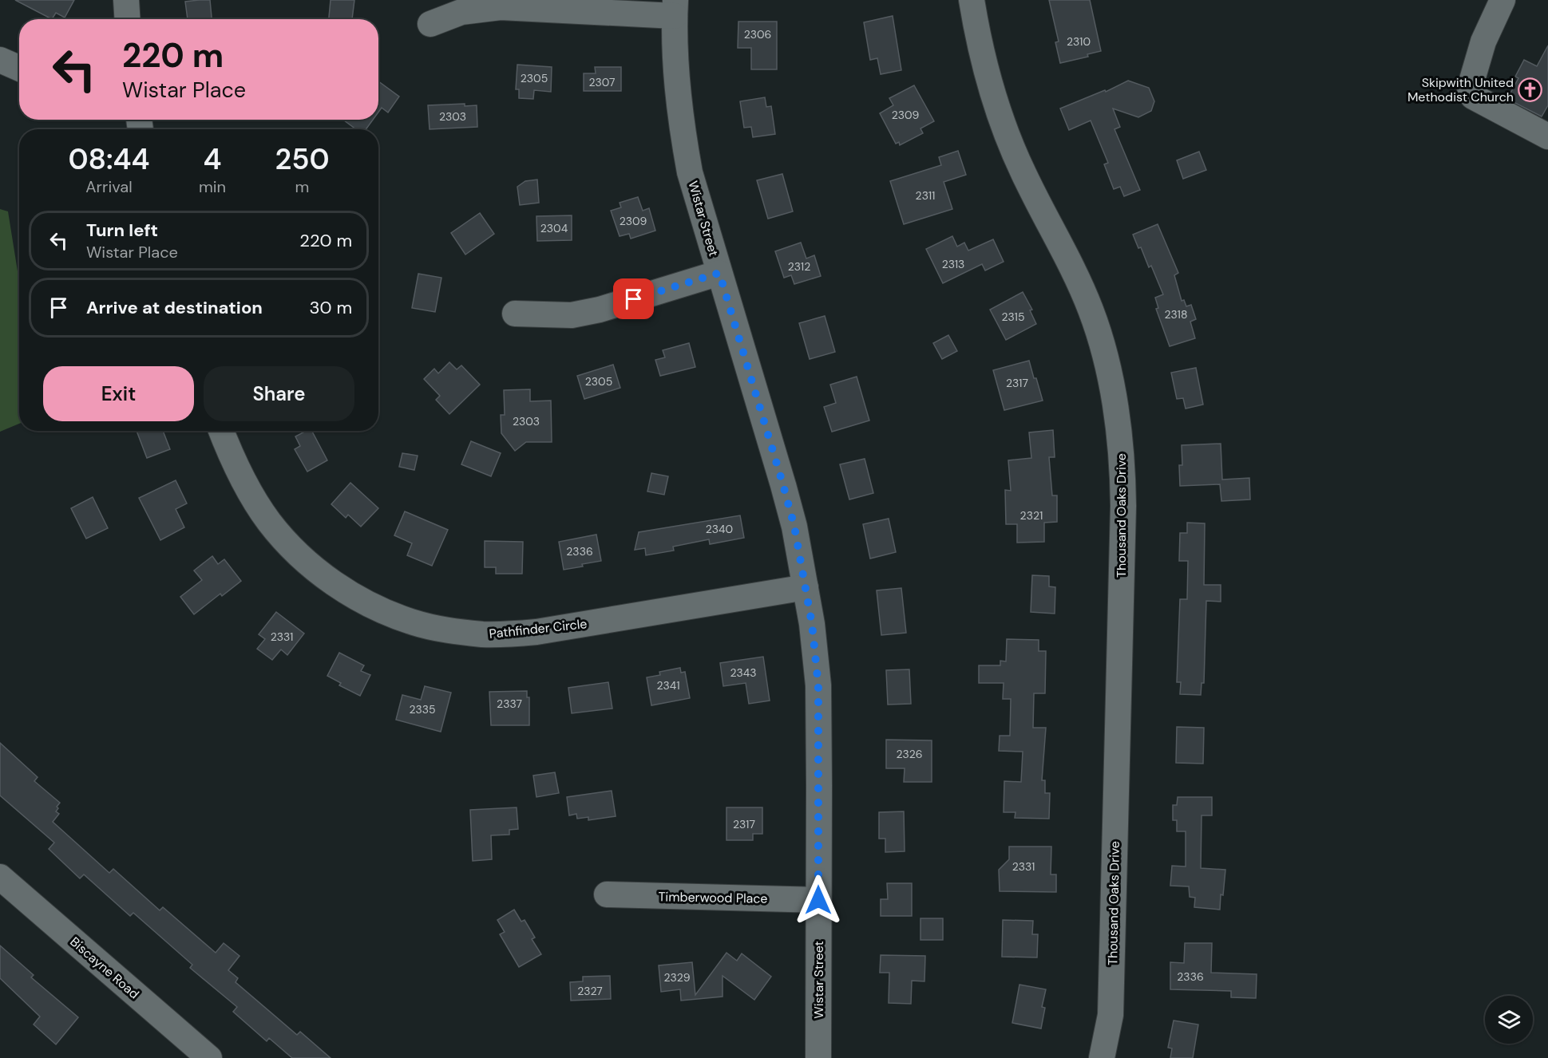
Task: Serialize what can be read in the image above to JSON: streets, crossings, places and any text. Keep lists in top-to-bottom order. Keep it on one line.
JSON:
{"streets":{"street":["Wistar Street","Thousand Oaks Drive","Pathfinder Circle","Timberwood Place","Biscayne Road"]},"crossings":[["Wistar Street","Pathfinder Circle"],["Wistar Street","Timberwood Place"]],"places":{"church":["Skipwith United Methodist Church"]},"house_numbers":["2306","2310","2305","2307","2309","2303","2311","2309","2304","2313","2312","2318","2315","2305","2317","2303","2321","2340","2336","2331","2343","2341","2337","2335","2326","2317","2331","2336","2329","2327"],"page":{"turn":["220 m","Wistar Place"],"eta":["08:44","Arrival","4","min","250","m"],"list":[{"name":"Turn left","note":"Wistar Place","value":"220 m"},{"name":"Arrive at destination","value":"30 m"}],"buttons":["Exit","Share"]}}
